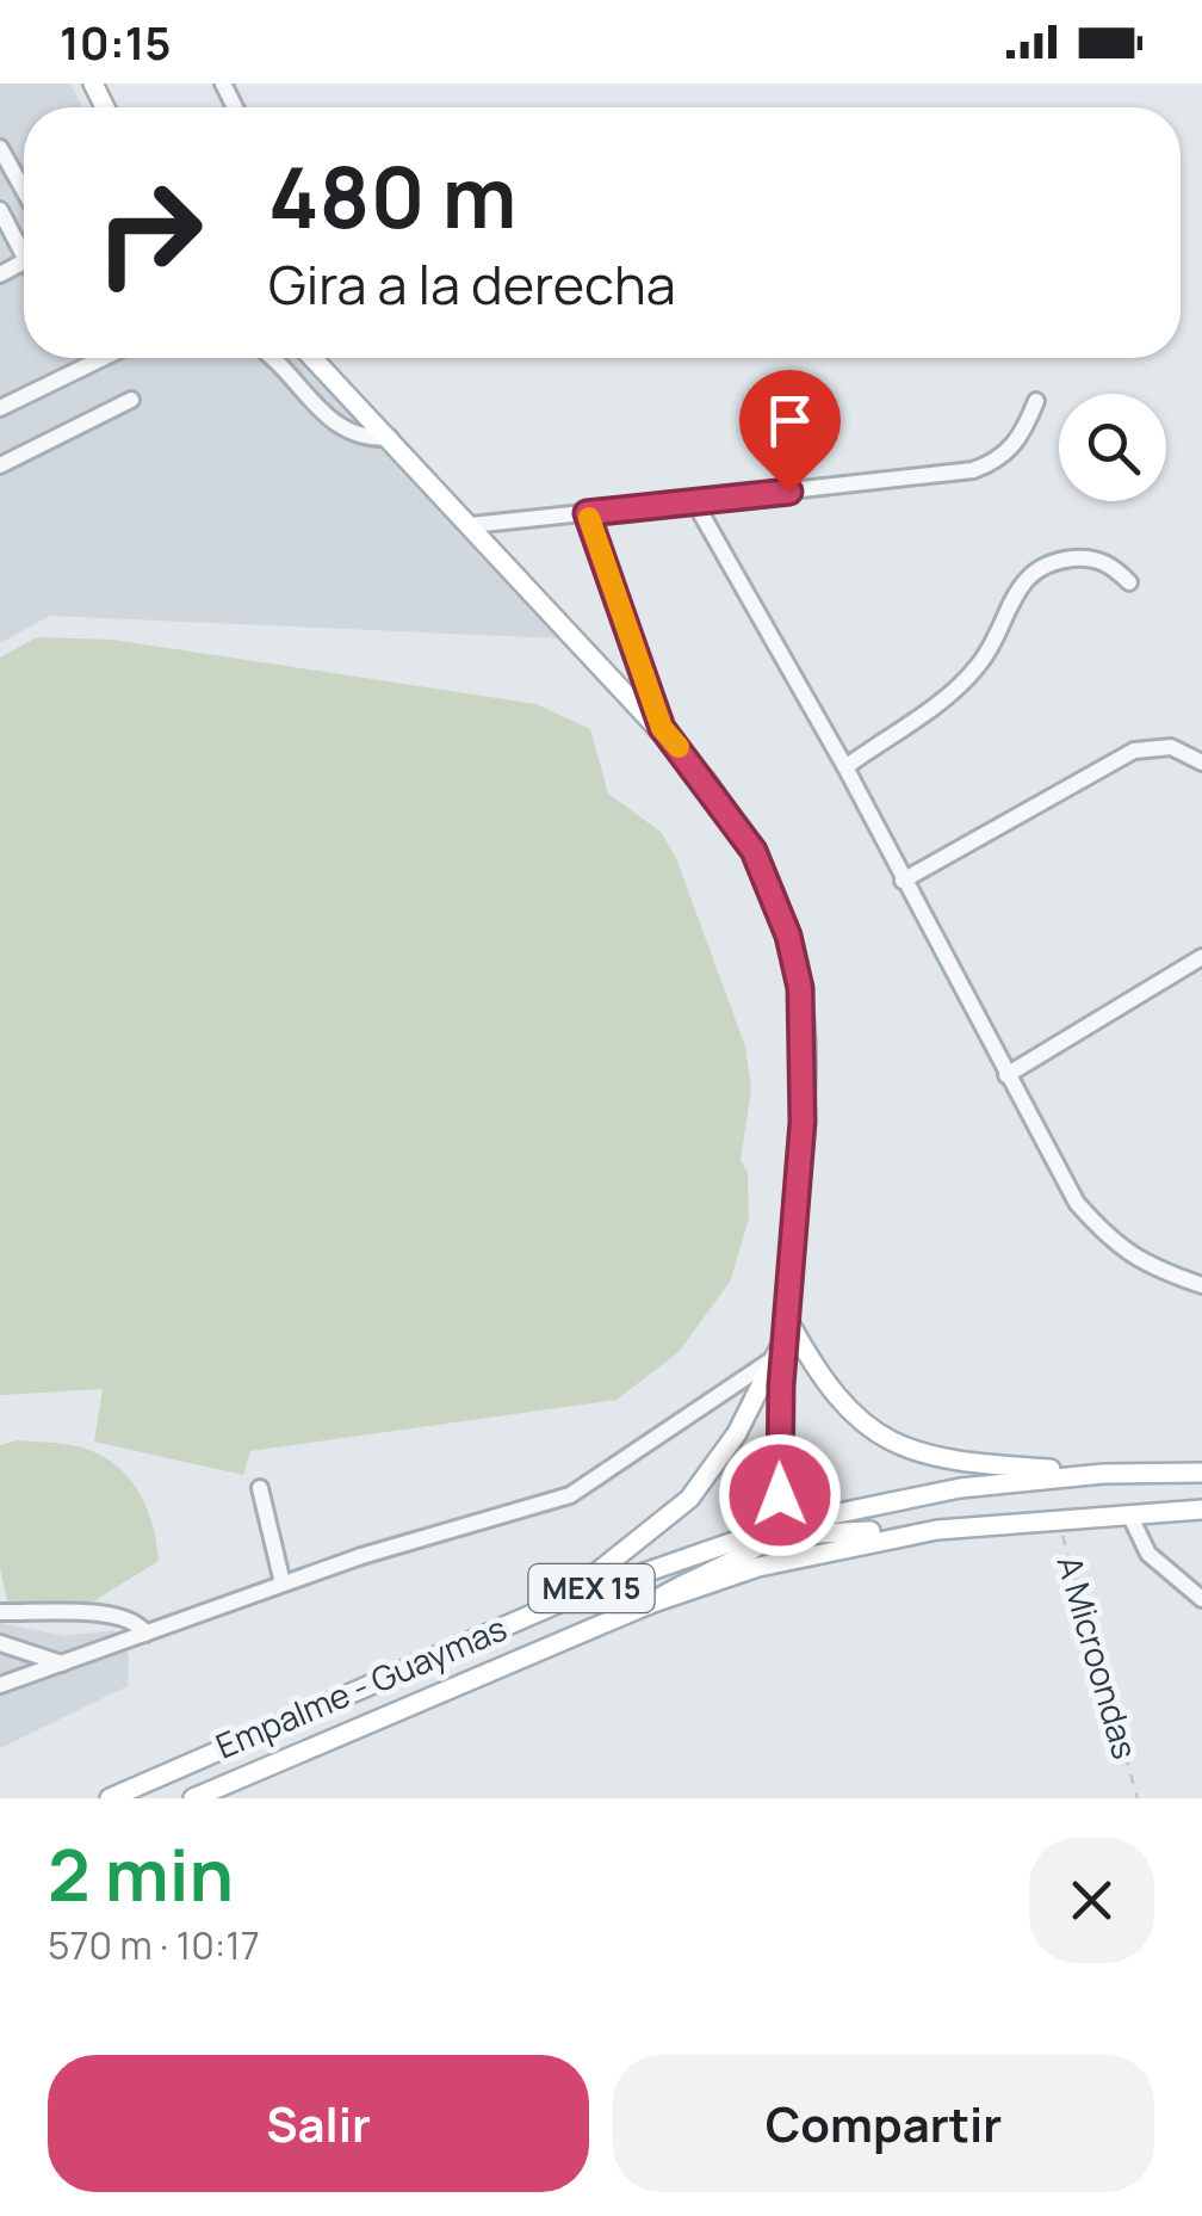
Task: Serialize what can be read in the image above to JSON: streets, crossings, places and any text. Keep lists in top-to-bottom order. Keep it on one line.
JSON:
{"streets":{"main road":["MEX 15","Empalme - Guaymas"],"path":["A Microondas"]},"crossings":[["MEX 15","A Microondas"],["MEX 15","Empalme - Guaymas"]],"page":{"status":"10:15","turn":["480 m","Gira a la derecha"],"heading":["2 min","570 m · 10:17"],"buttons":["Salir","Compartir"]}}
